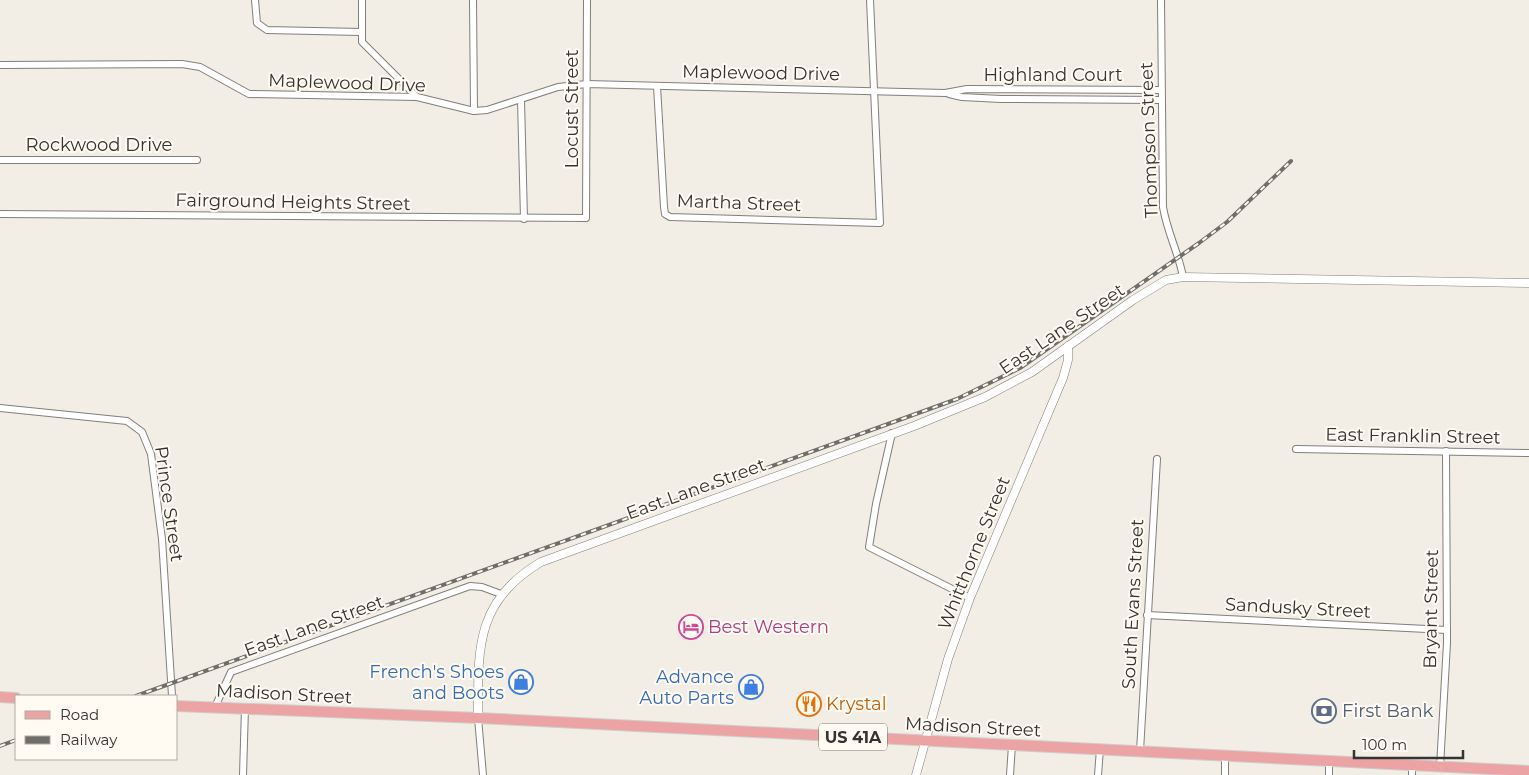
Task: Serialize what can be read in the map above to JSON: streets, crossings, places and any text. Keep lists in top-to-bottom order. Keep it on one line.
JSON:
{"streets":{"main road":["Madison Street","US 41A"],"street":["Maplewood Drive","Highland Court","Locust Street","Thompson Street","Rockwood Drive","Fairground Heights Street","Martha Street","East Lane Street","East Franklin Street","Prince Street","Whitthorne Street","South Evans Street","Sandusky Street","Bryant Street"]},"crossings":[["Maplewood Drive","Highland Court"],["Maplewood Drive","Locust Street"],["Maplewood Drive","Martha Street"],["Highland Court","Thompson Street"],["Highland Court","Martha Street"],["Locust Street","Fairground Heights Street"],["Thompson Street","East Lane Street"],["East Lane Street","Whitthorne Street"],["East Lane Street","Madison Street"],["East Franklin Street","Bryant Street"],["Whitthorne Street","Madison Street"],["South Evans Street","Sandusky Street"],["South Evans Street","Madison Street"],["Sandusky Street","Bryant Street"],["Bryant Street","Madison Street"]],"places":{"hotel":["Best Western"],"shop":["French's Shoes and Boots","Advance Auto Parts"],"restaurant":["Krystal"],"bank":["First Bank"]},"legend":["Road","Railway"],"scale_bar":"100 m"}
